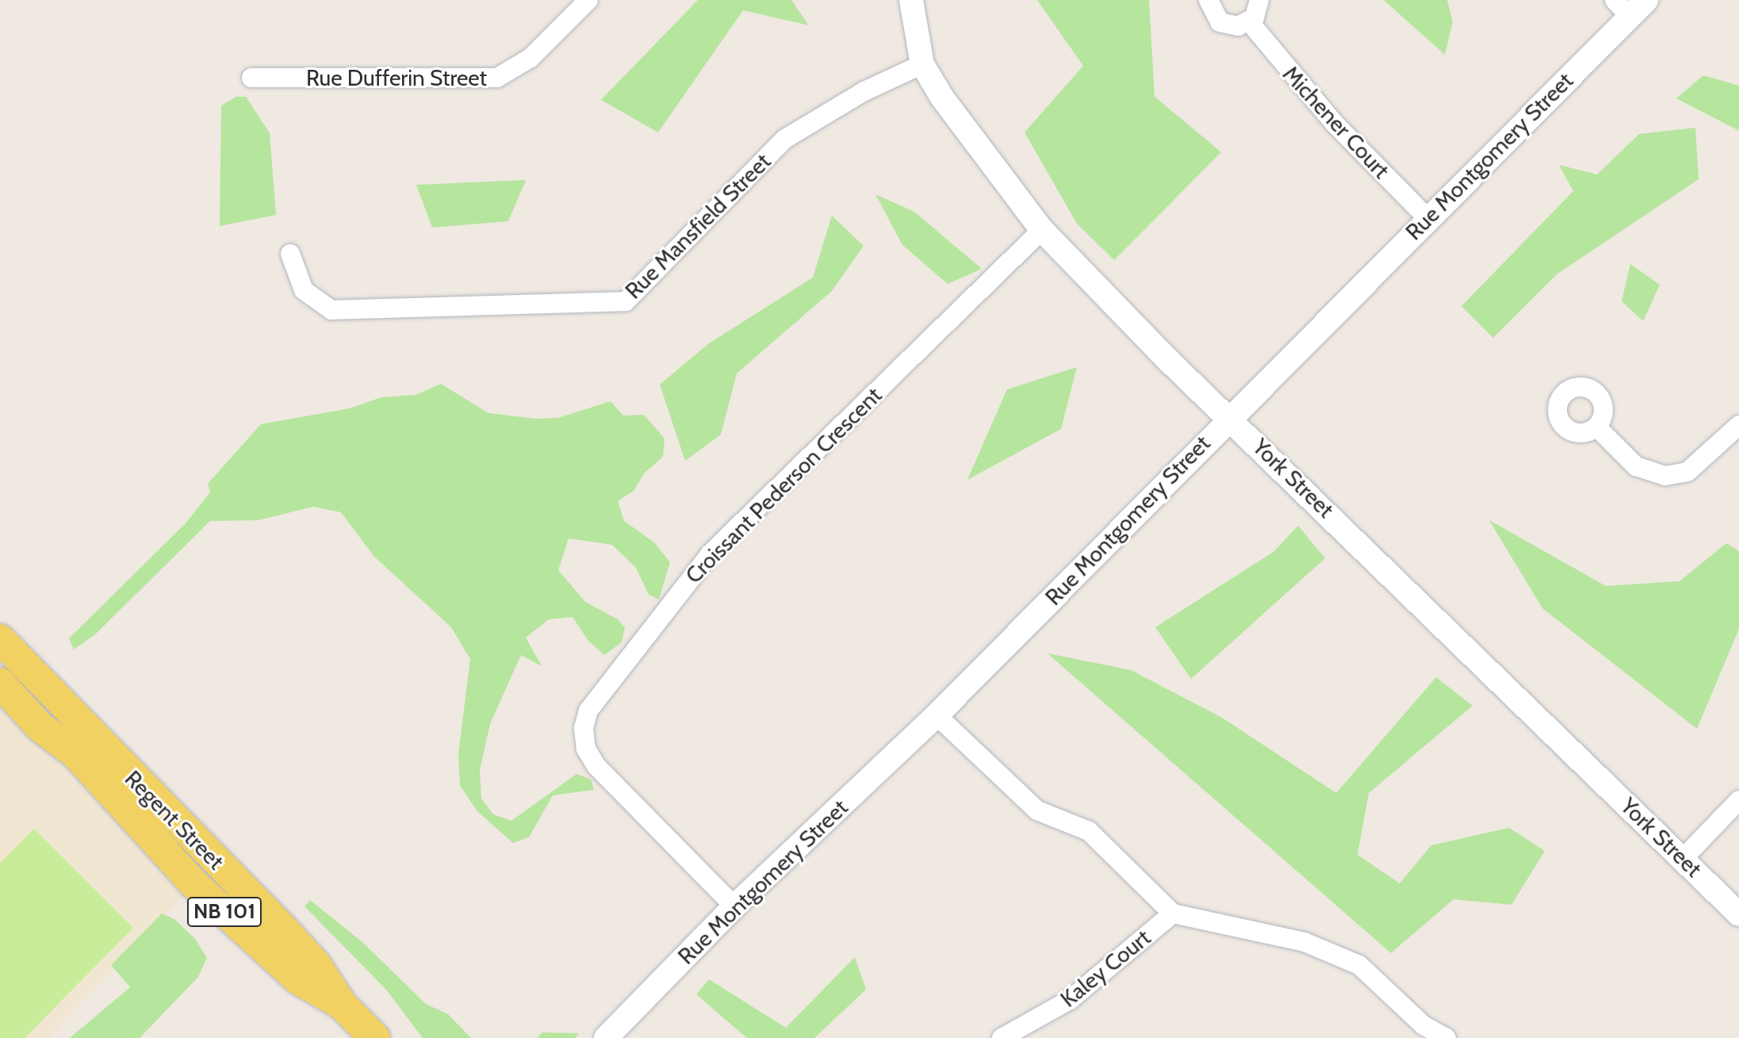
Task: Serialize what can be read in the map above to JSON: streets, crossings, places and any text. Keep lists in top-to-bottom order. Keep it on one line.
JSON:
{"streets":{"main road":["Regent Street","NB 101"],"street":["Rue Dufferin Street","Michener Court","Rue Montgomery Street","Rue Mansfield Street","York Street","Croissant Pederson Crescent","Kaley Court"]},"crossings":[["Michener Court","Rue Montgomery Street"],["Rue Montgomery Street","York Street"],["Rue Montgomery Street","Croissant Pederson Crescent"],["Rue Mansfield Street","York Street"],["York Street","Croissant Pederson Crescent"]]}
